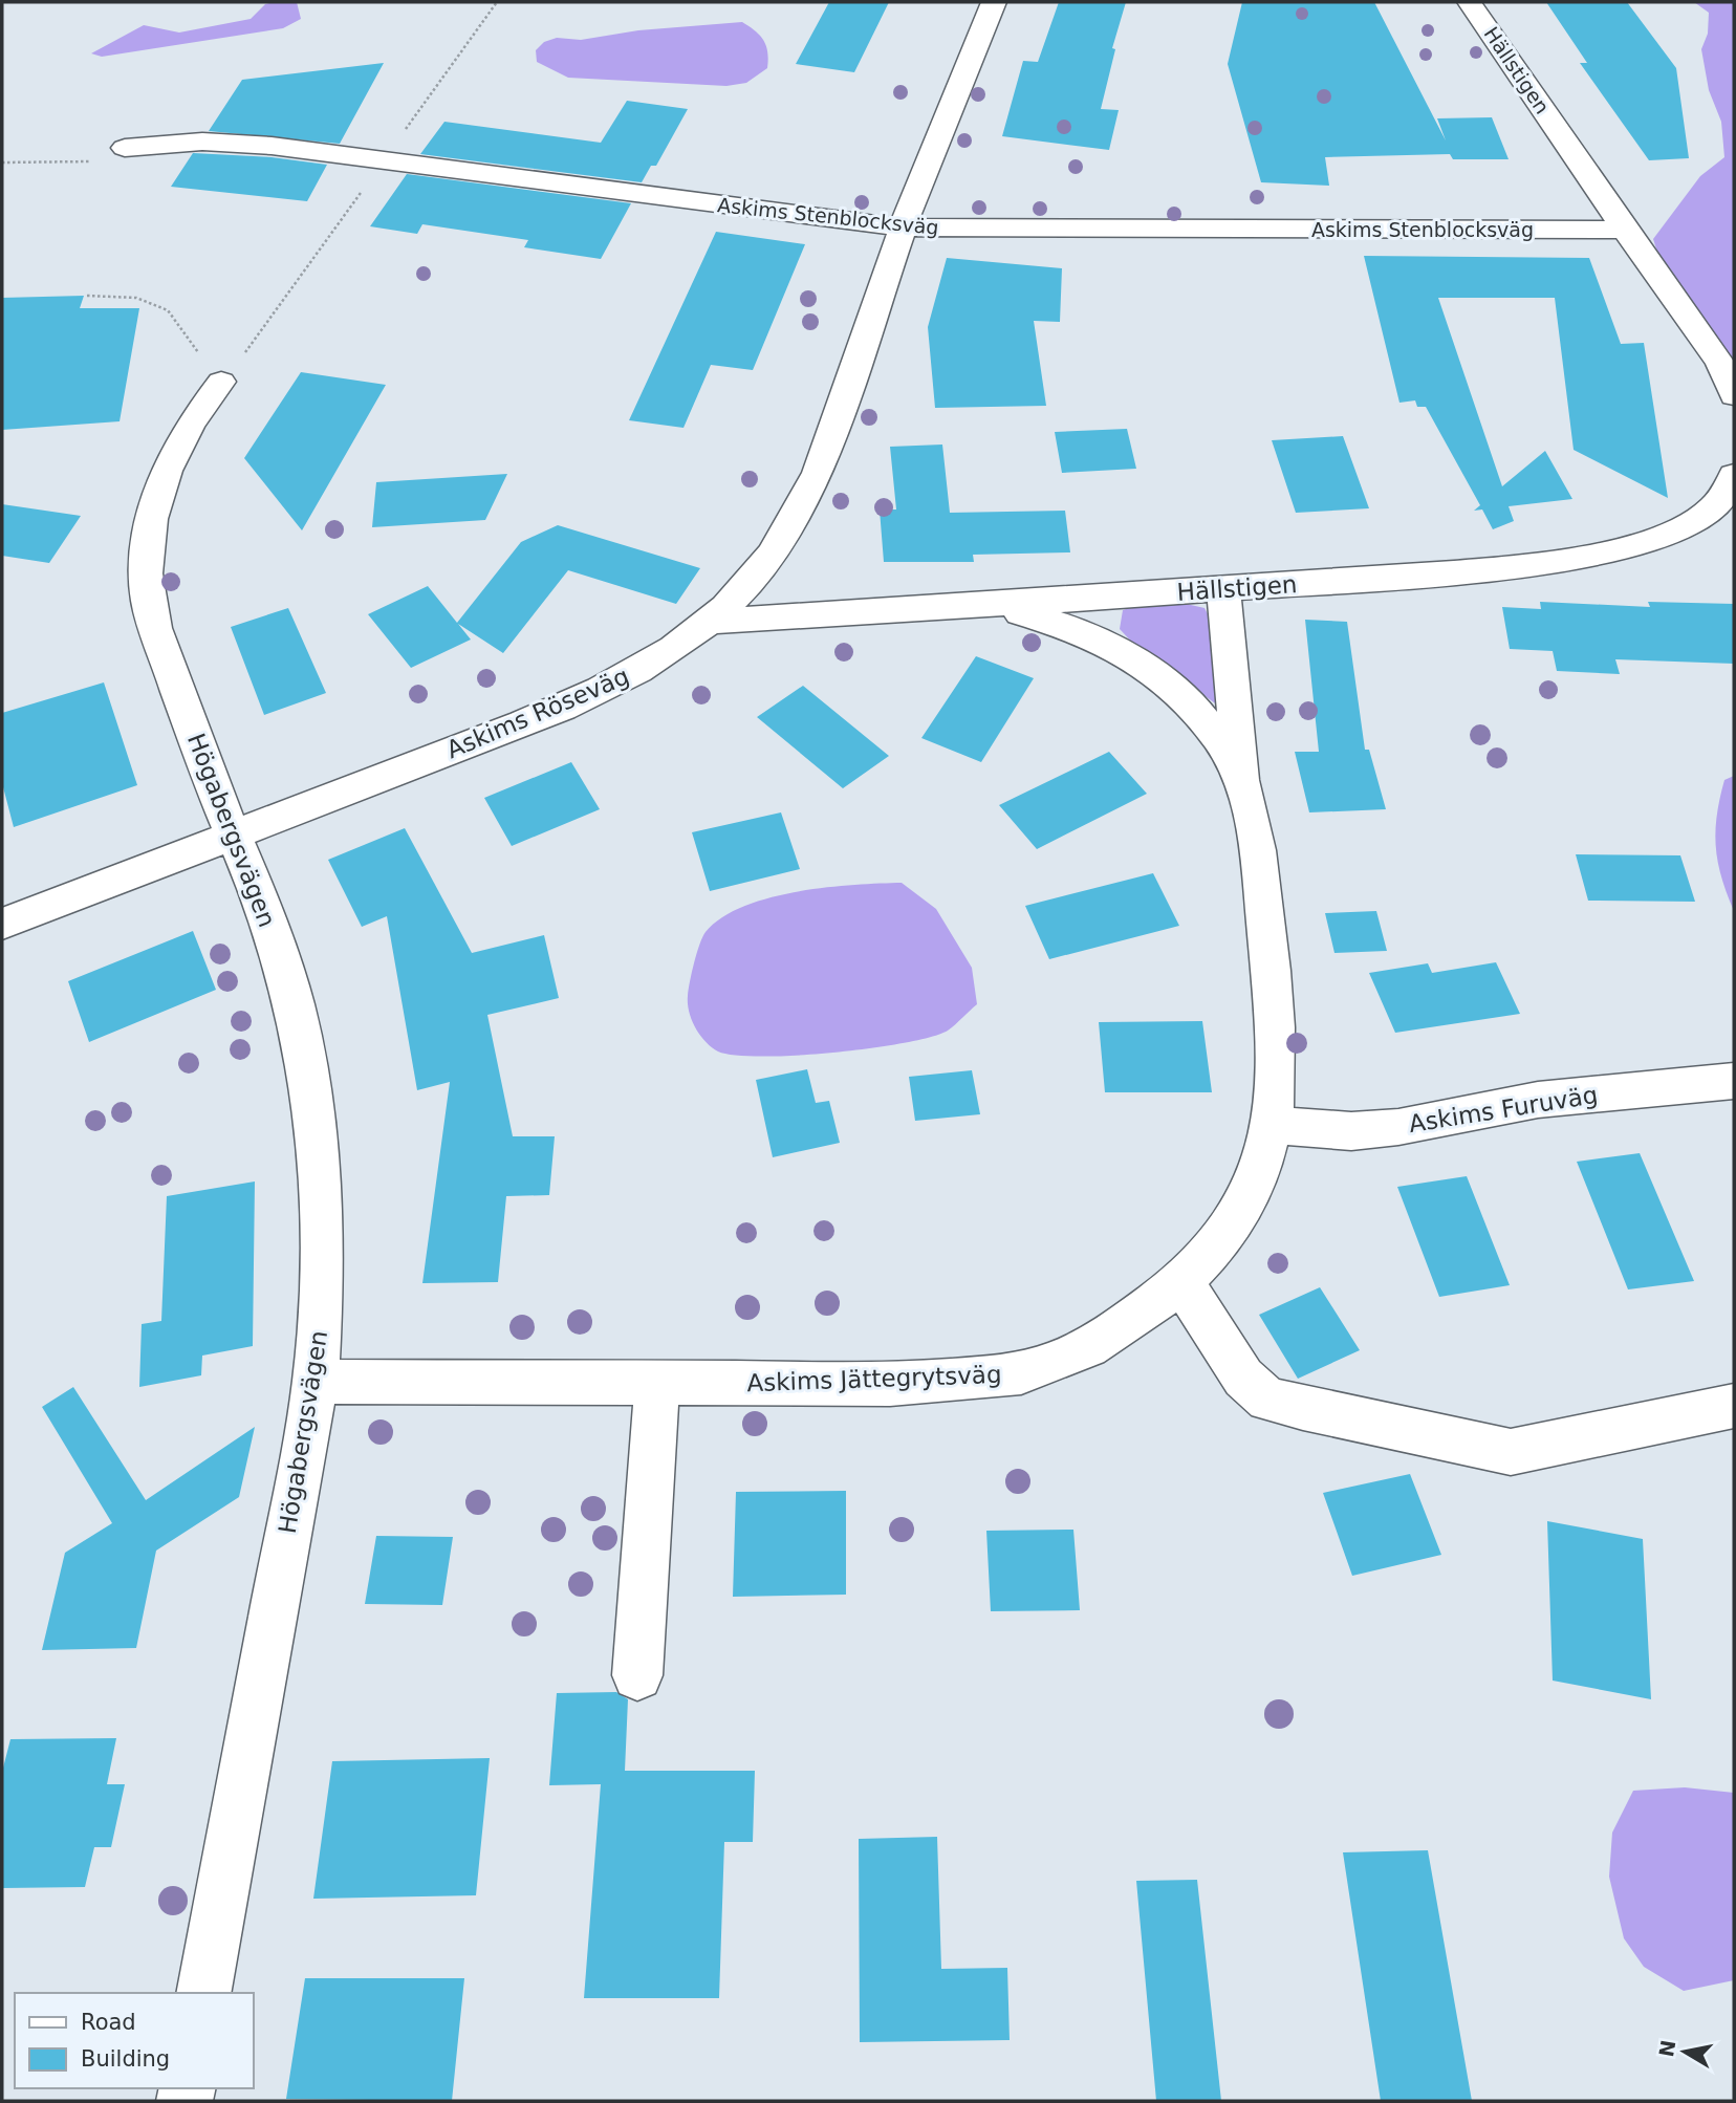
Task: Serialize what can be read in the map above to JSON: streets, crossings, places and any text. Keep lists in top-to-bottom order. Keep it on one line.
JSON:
{"streets":{"street":["Hällstigen","Askims Stenblocksväg","Askims Röseväg","Högabergsvägen","Askims Furuväg","Askims Jättegrytsväg"]},"crossings":[["Hällstigen","Askims Stenblocksväg"],["Hällstigen","Askims Röseväg"],["Hällstigen","Askims Jättegrytsväg"],["Askims Stenblocksväg","Askims Röseväg"],["Askims Röseväg","Högabergsvägen"],["Högabergsvägen","Askims Jättegrytsväg"],["Askims Furuväg","Askims Jättegrytsväg"]],"legend":["Road","Building"],"north":"left"}
